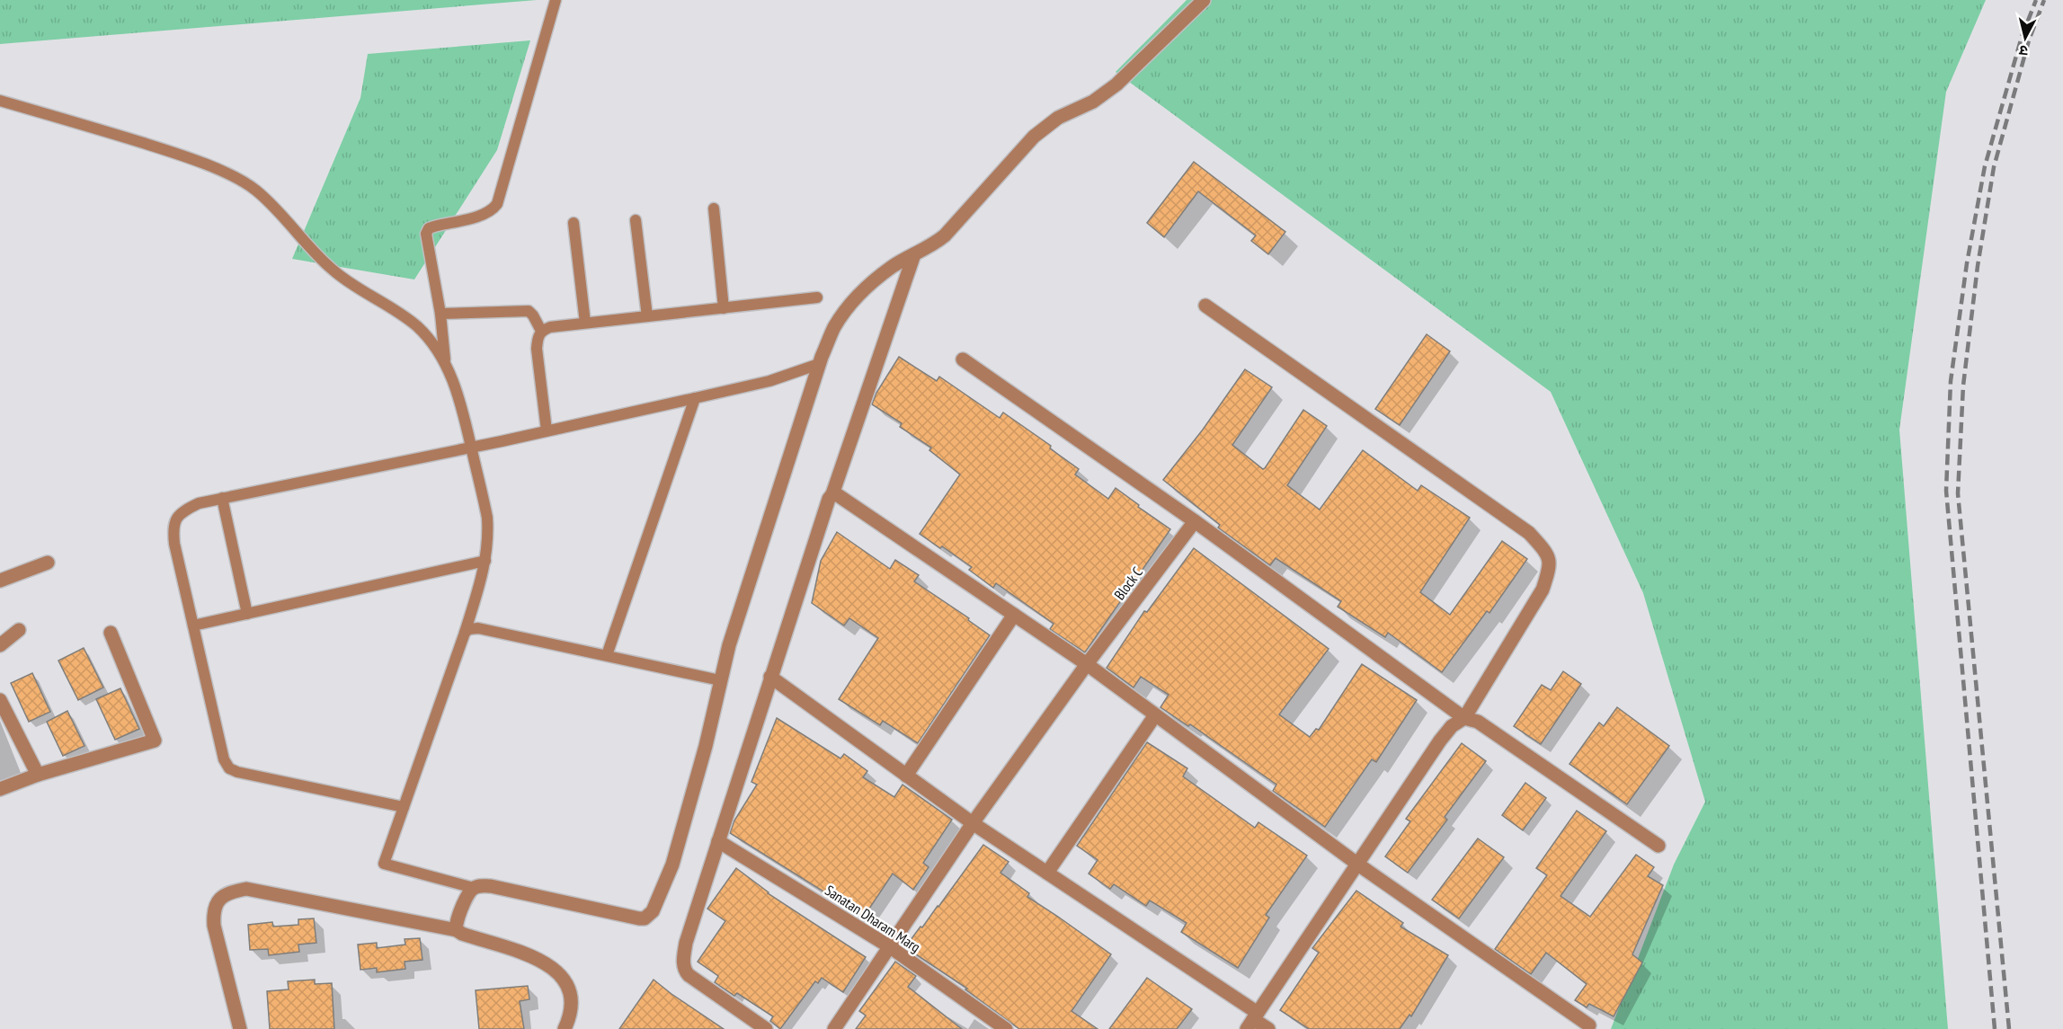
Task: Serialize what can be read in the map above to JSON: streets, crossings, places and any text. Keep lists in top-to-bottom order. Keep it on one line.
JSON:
{"streets":{"street":["Block C","Sanatan Dharam Marg"]},"crossings":[["Block C","Sanatan Dharam Marg"]],"north":"bottom"}
